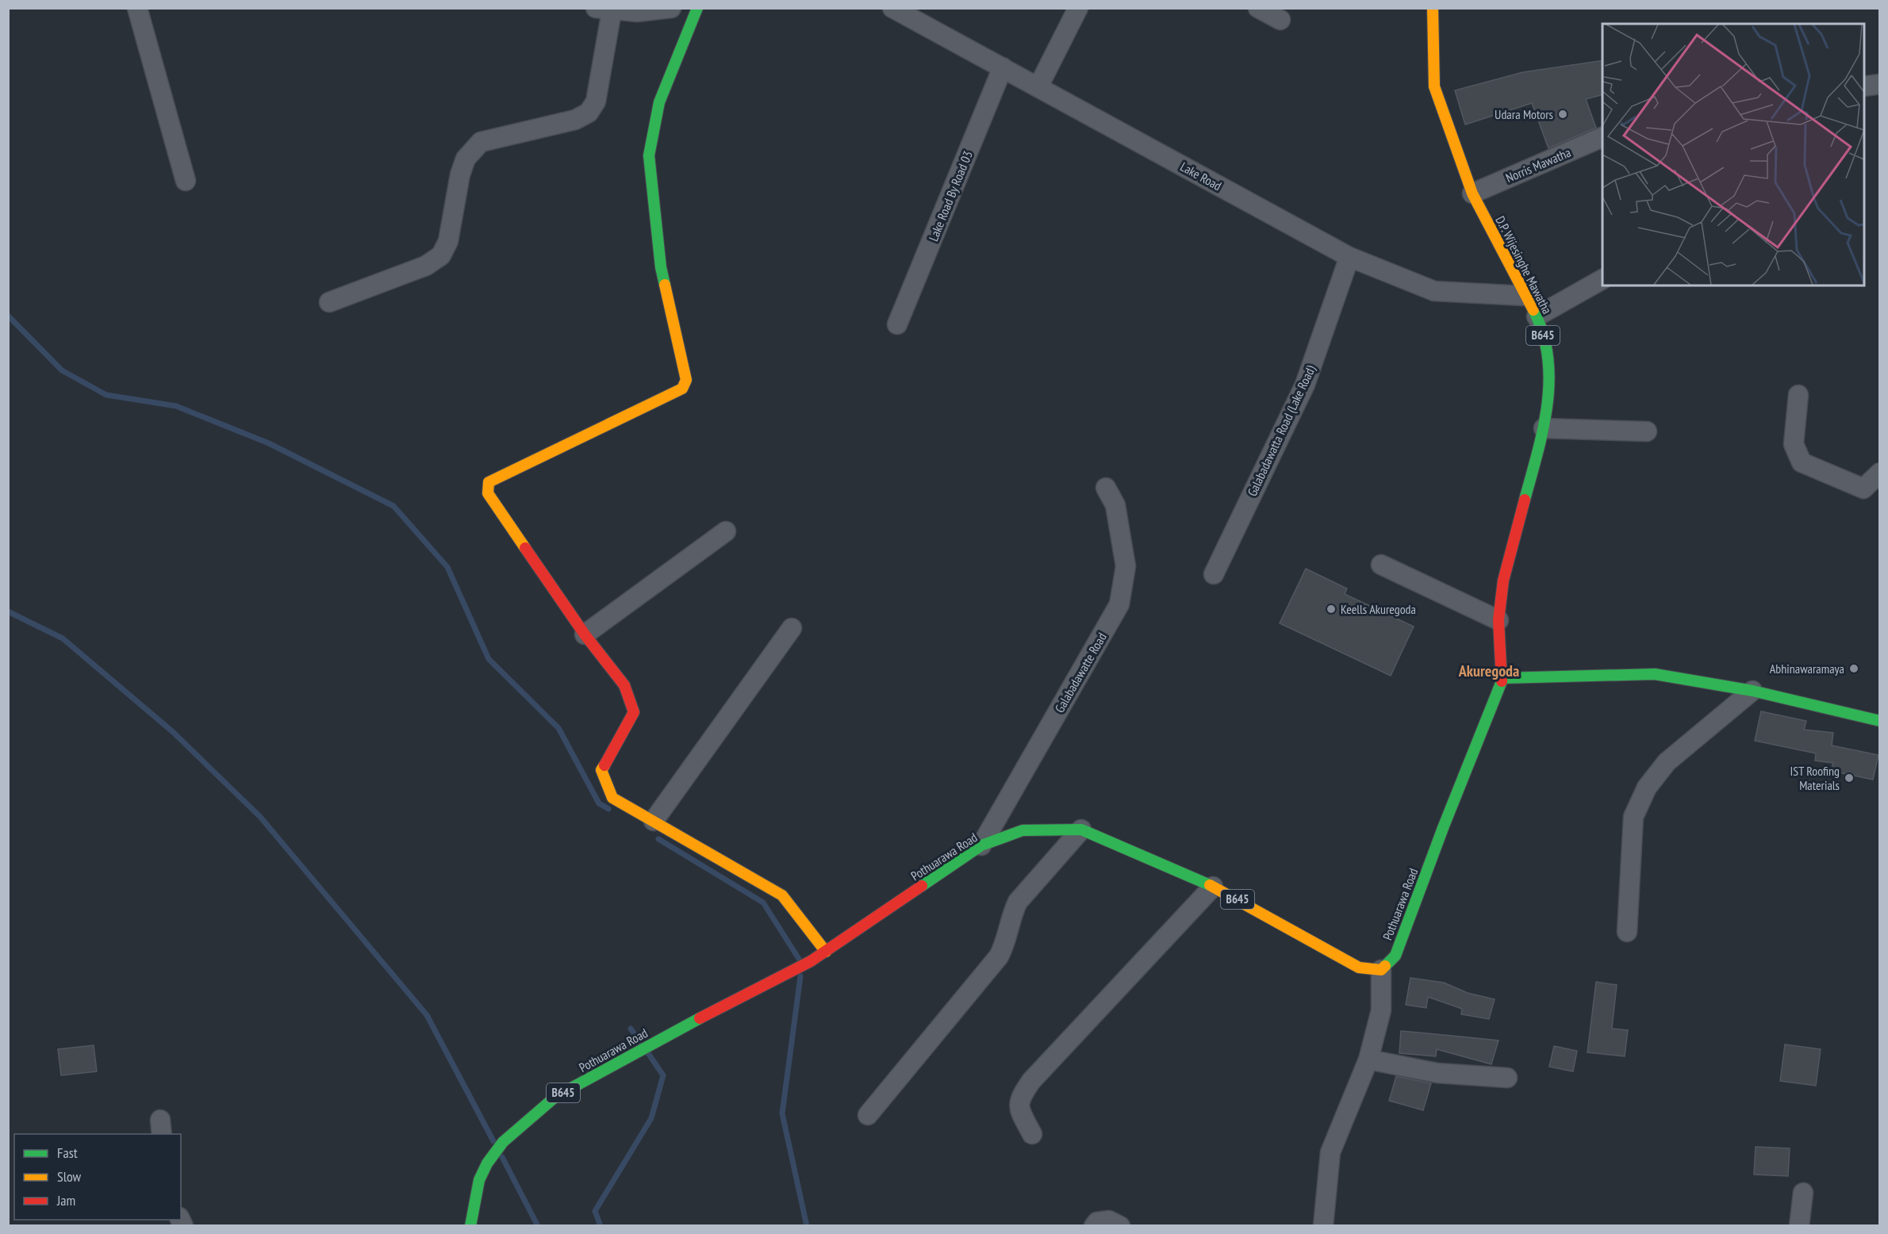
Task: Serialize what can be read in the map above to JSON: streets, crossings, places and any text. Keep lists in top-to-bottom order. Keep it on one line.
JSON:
{"streets":{"main road":["D.P. Wijesinghe Mawatha","B645","Pothuarawa Road"],"street":["Norris Mawatha","Lake Road","Lake Road By Road 03","Galabadawatta Road (Lake Road)","Galabadawatte Road"]},"crossings":[["Norris Mawatha","D.P. Wijesinghe Mawatha"],["Lake Road","Lake Road By Road 03"],["Lake Road","D.P. Wijesinghe Mawatha"],["Lake Road","Galabadawatta Road (Lake Road)"],["D.P. Wijesinghe Mawatha","Pothuarawa Road"],["Galabadawatte Road","Pothuarawa Road"]],"districts":["Akuregoda"],"places":["Udara Motors","Keells Akuregoda","Abhinawaramaya","IST Roofing Materials"],"legend":["Fast","Slow","Jam"]}
